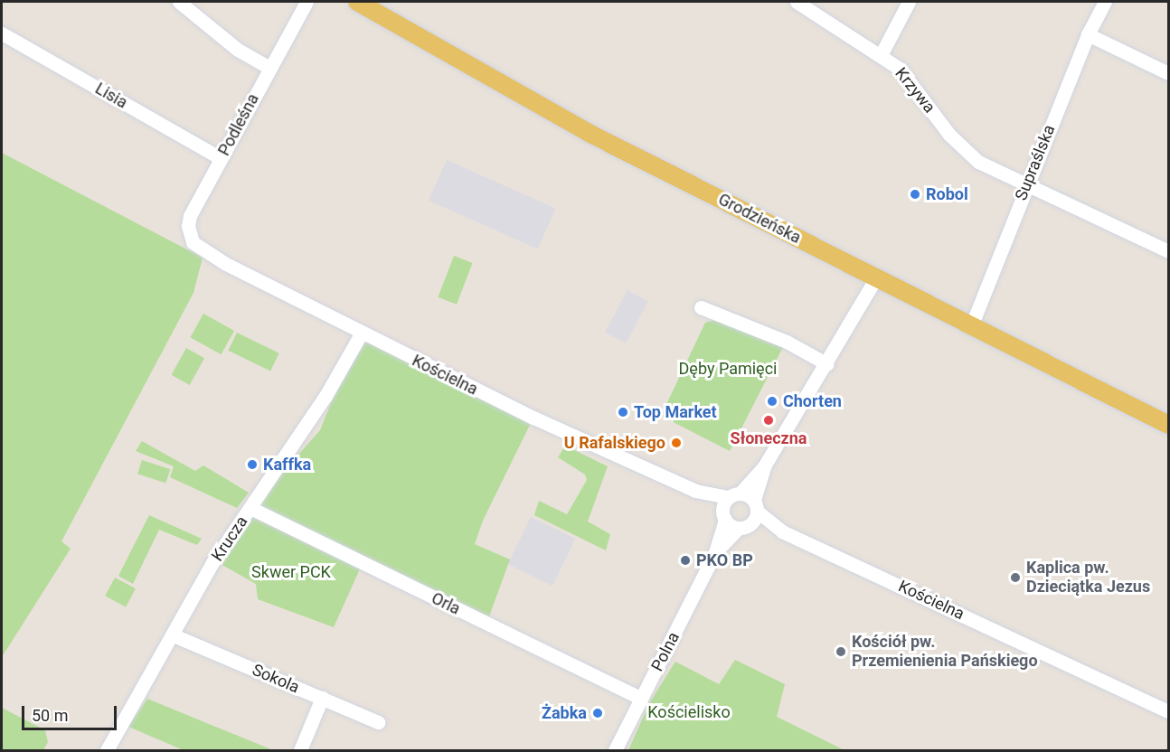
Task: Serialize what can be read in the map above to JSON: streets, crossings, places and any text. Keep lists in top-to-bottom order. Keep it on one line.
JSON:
{"streets":{"main road":["Grodzieńska"],"street":["Krzywa","Lisia","Podleśna","Supraślska","Kościelna","Krucza","Orla","Polna","Sokola"]},"crossings":[["Krzywa","Supraślska"],["Lisia","Podleśna"],["Podleśna","Kościelna"],["Supraślska","Grodzieńska"],["Kościelna","Krucza"],["Kościelna","Polna"],["Krucza","Orla"],["Krucza","Sokola"],["Orla","Polna"]],"parks":["Dęby Pamięci","Skwer PCK","Kościelisko"],"places":["Robol","Chorten","Top Market","Słoneczna","U Rafalskiego","Kaffka","PKO BP","Kaplica pw. Dzieciątka Jezus","Kościół pw. Przemienienia Pańskiego","Żabka"],"scale_bar":"50 m"}
